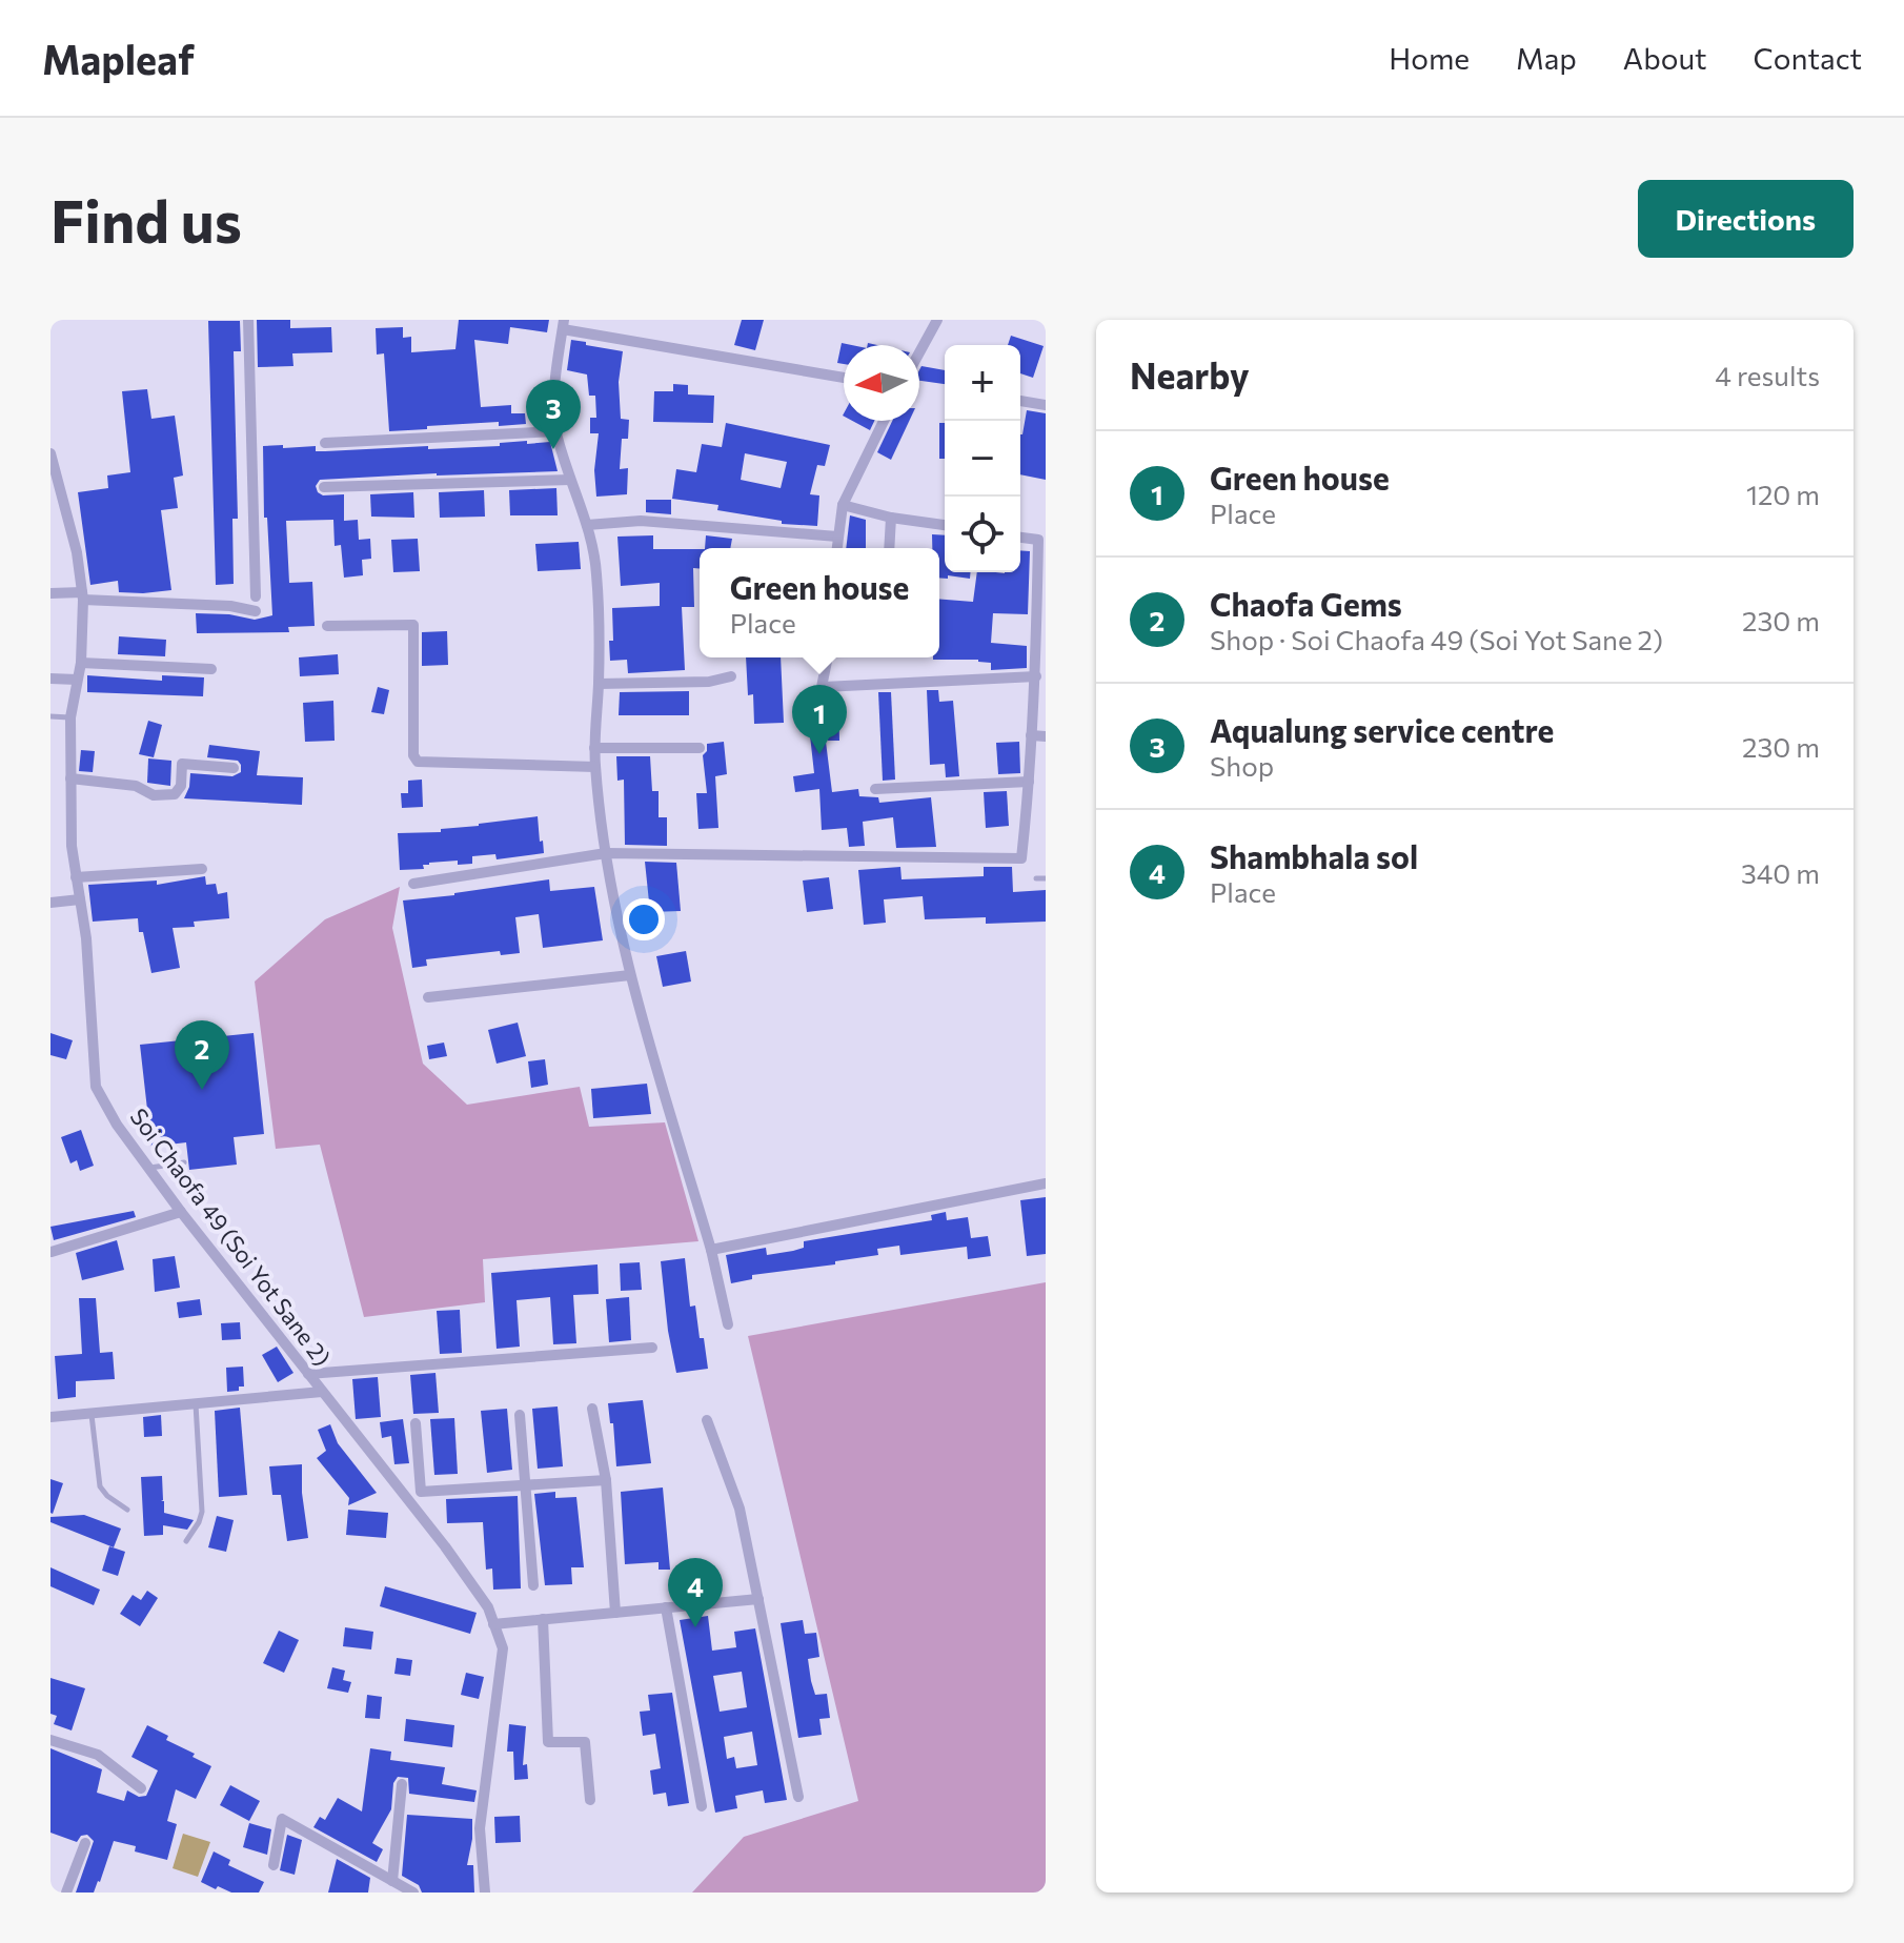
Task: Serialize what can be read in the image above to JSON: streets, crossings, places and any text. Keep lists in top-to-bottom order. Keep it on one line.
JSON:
{"streets":{"street":["Soi Chaofa 49 (Soi Yot Sane 2)"]},"north":"left","page":{"header":"Mapleaf","nav":["Home","Map","About","Contact"],"buttons":"Directions","title":"Find us","heading":["Nearby","4 results"],"map_buttons":["+","−"],"pins":["3","1","2","4"],"list":[{"mark":"1","name":"Green house","note":"Place","value":"120 m"},{"mark":"2","name":"Chaofa Gems","note":"Shop · Soi Chaofa 49 (Soi Yot Sane 2)","value":"230 m"},{"mark":"3","name":"Aqualung service centre","note":"Shop","value":"230 m"},{"mark":"4","name":"Shambhala sol","note":"Place","value":"340 m"}],"popup":["Green house","Place"]}}
